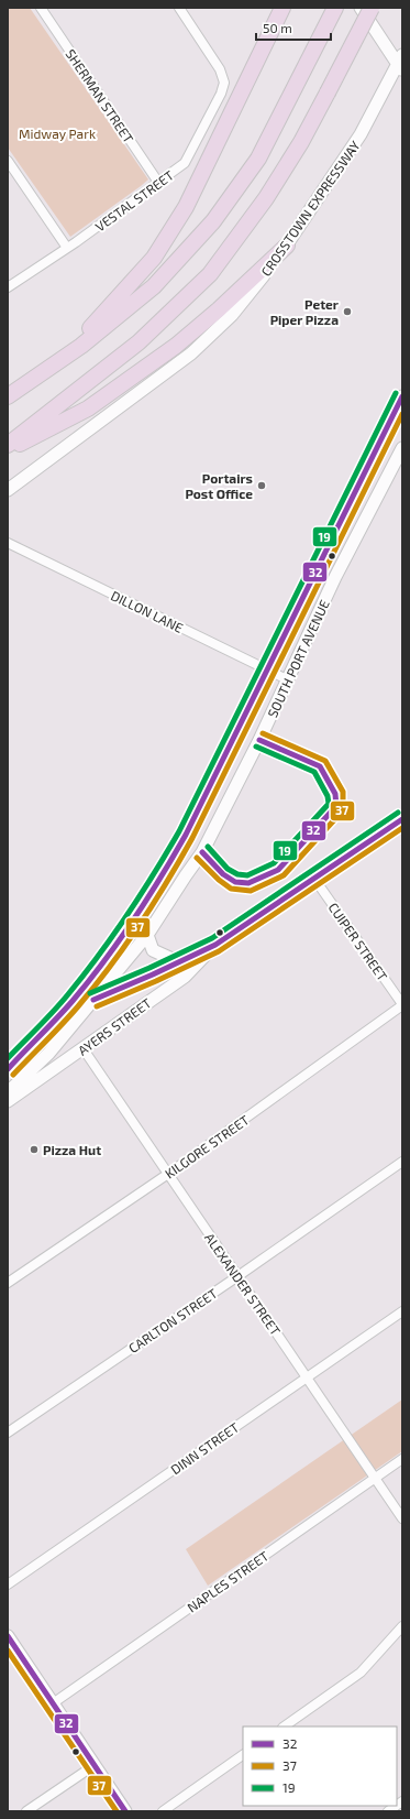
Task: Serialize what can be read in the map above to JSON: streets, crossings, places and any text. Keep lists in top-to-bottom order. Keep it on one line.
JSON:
{"streets":{"main road":["CROSSTOWN EXPRESSWAY","SOUTH PORT AVENUE","AYERS STREET"],"street":["SHERMAN STREET","VESTAL STREET","DILLON LANE","CUIPER STREET","KILGORE STREET","ALEXANDER STREET","CARLTON STREET","DINN STREET","NAPLES STREET"]},"crossings":[["SHERMAN STREET","VESTAL STREET"],["DILLON LANE","SOUTH PORT AVENUE"],["SOUTH PORT AVENUE","AYERS STREET"],["CUIPER STREET","AYERS STREET"],["CUIPER STREET","KILGORE STREET"],["AYERS STREET","ALEXANDER STREET"],["KILGORE STREET","ALEXANDER STREET"],["ALEXANDER STREET","CARLTON STREET"],["ALEXANDER STREET","DINN STREET"],["ALEXANDER STREET","NAPLES STREET"]],"parks":["Midway Park"],"places":["Peter Piper Pizza","Portairs Post Office","Pizza Hut"],"lines":["transit line 19","transit line 32","transit line 37"],"legend":["32","37","19"],"scale_bar":"50 m"}
